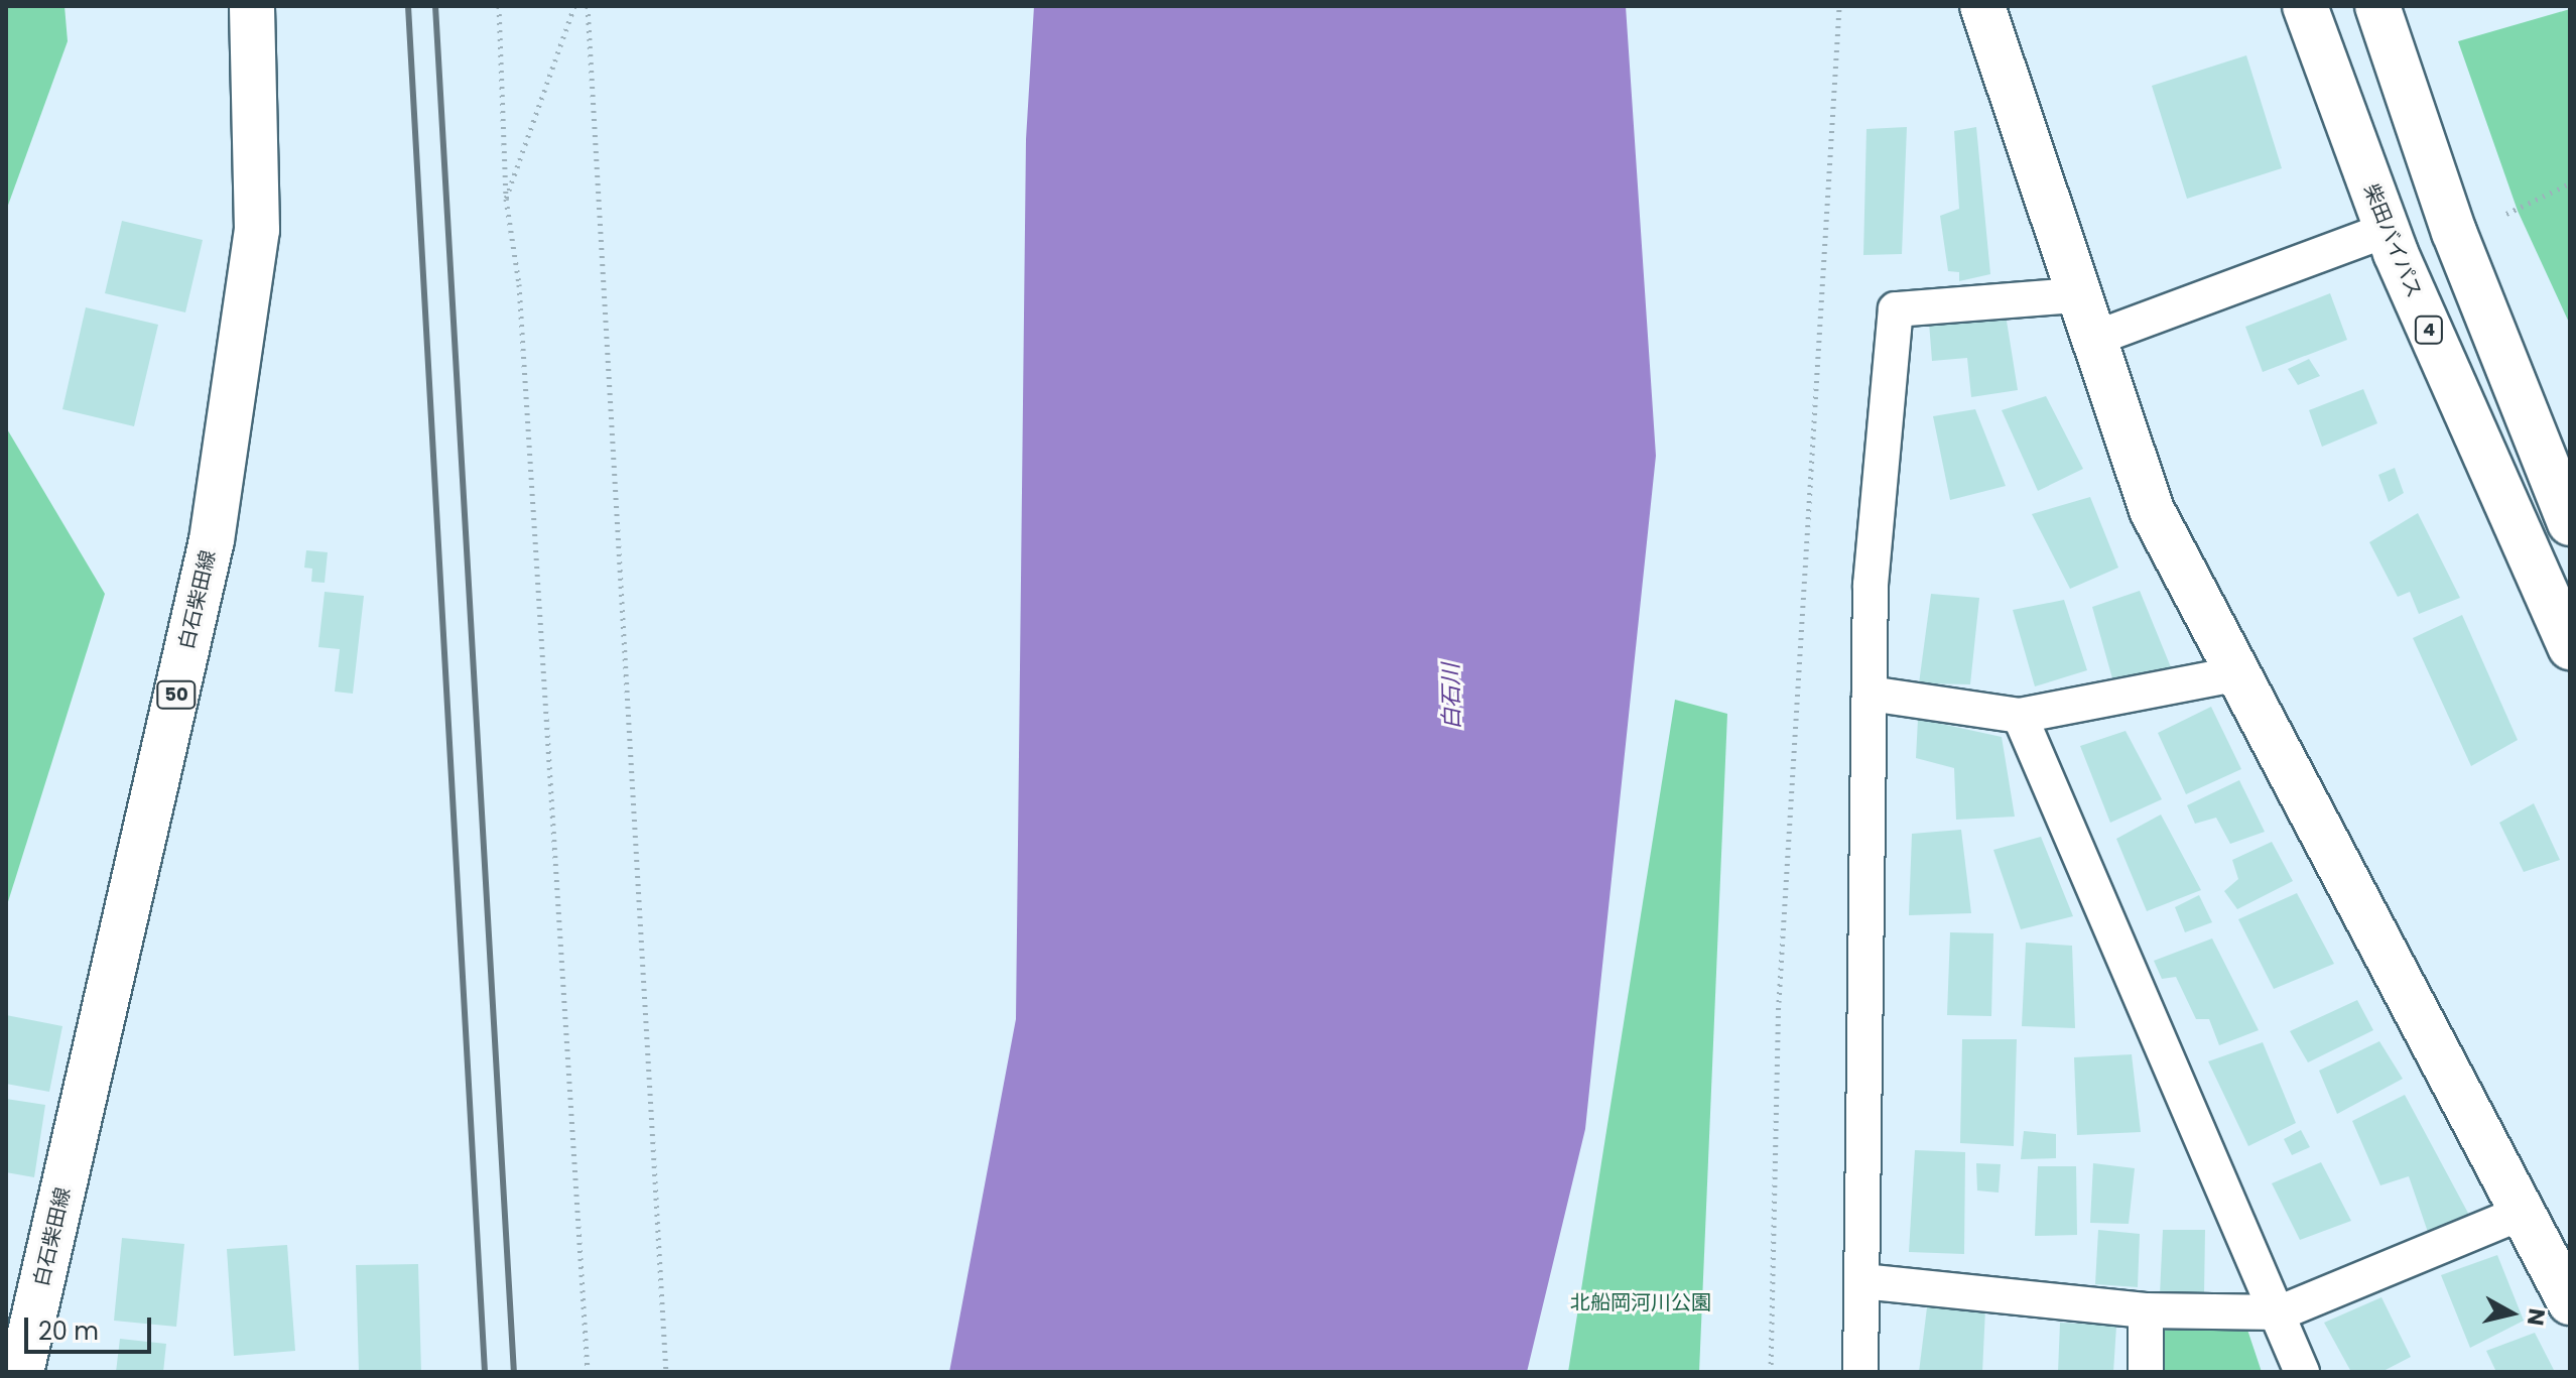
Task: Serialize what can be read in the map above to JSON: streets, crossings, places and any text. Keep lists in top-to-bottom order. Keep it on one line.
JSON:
{"streets":{"main road":["柴田バイパス","4","白石柴田線","50"]},"water":["白石川"],"parks":["北船岡河川公園"],"scale_bar":"20 m","north":"right"}
